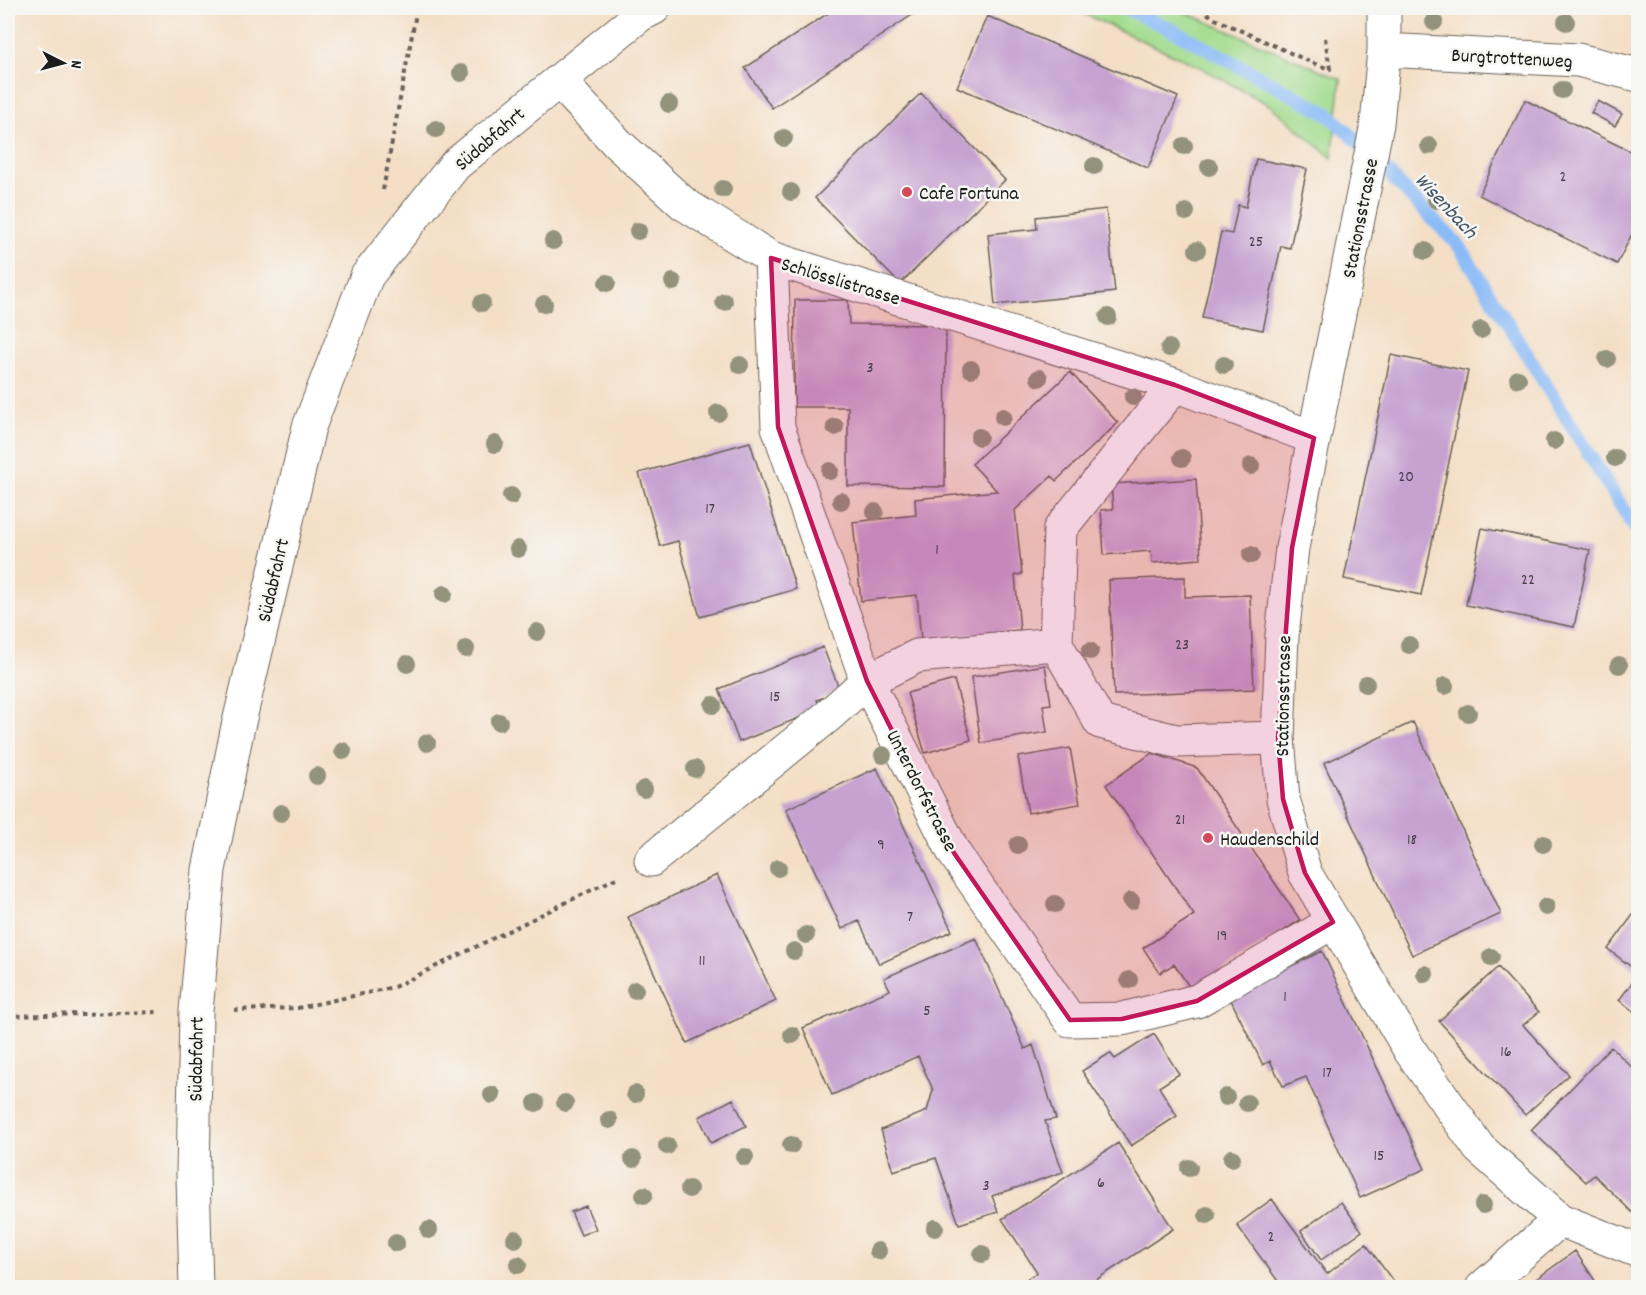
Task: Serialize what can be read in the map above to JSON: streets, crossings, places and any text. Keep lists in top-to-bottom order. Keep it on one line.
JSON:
{"streets":{"street":["Burgtrottenweg","Südabfahrt","Stationsstrasse","Schlösslistrasse","Unterdorfstrasse"]},"crossings":[["Burgtrottenweg","Stationsstrasse"],["Südabfahrt","Schlösslistrasse"],["Stationsstrasse","Schlösslistrasse"],["Stationsstrasse","Unterdorfstrasse"],["Schlösslistrasse","Unterdorfstrasse"]],"water":["Wisenbach"],"places":["Cafe Fortuna","Haudenschild"],"house_numbers":["2","25","3","20","17","1","22","23","15","21","18","9","7","19","11","1","5","16","17","15","6","3","2"],"north":"right"}
